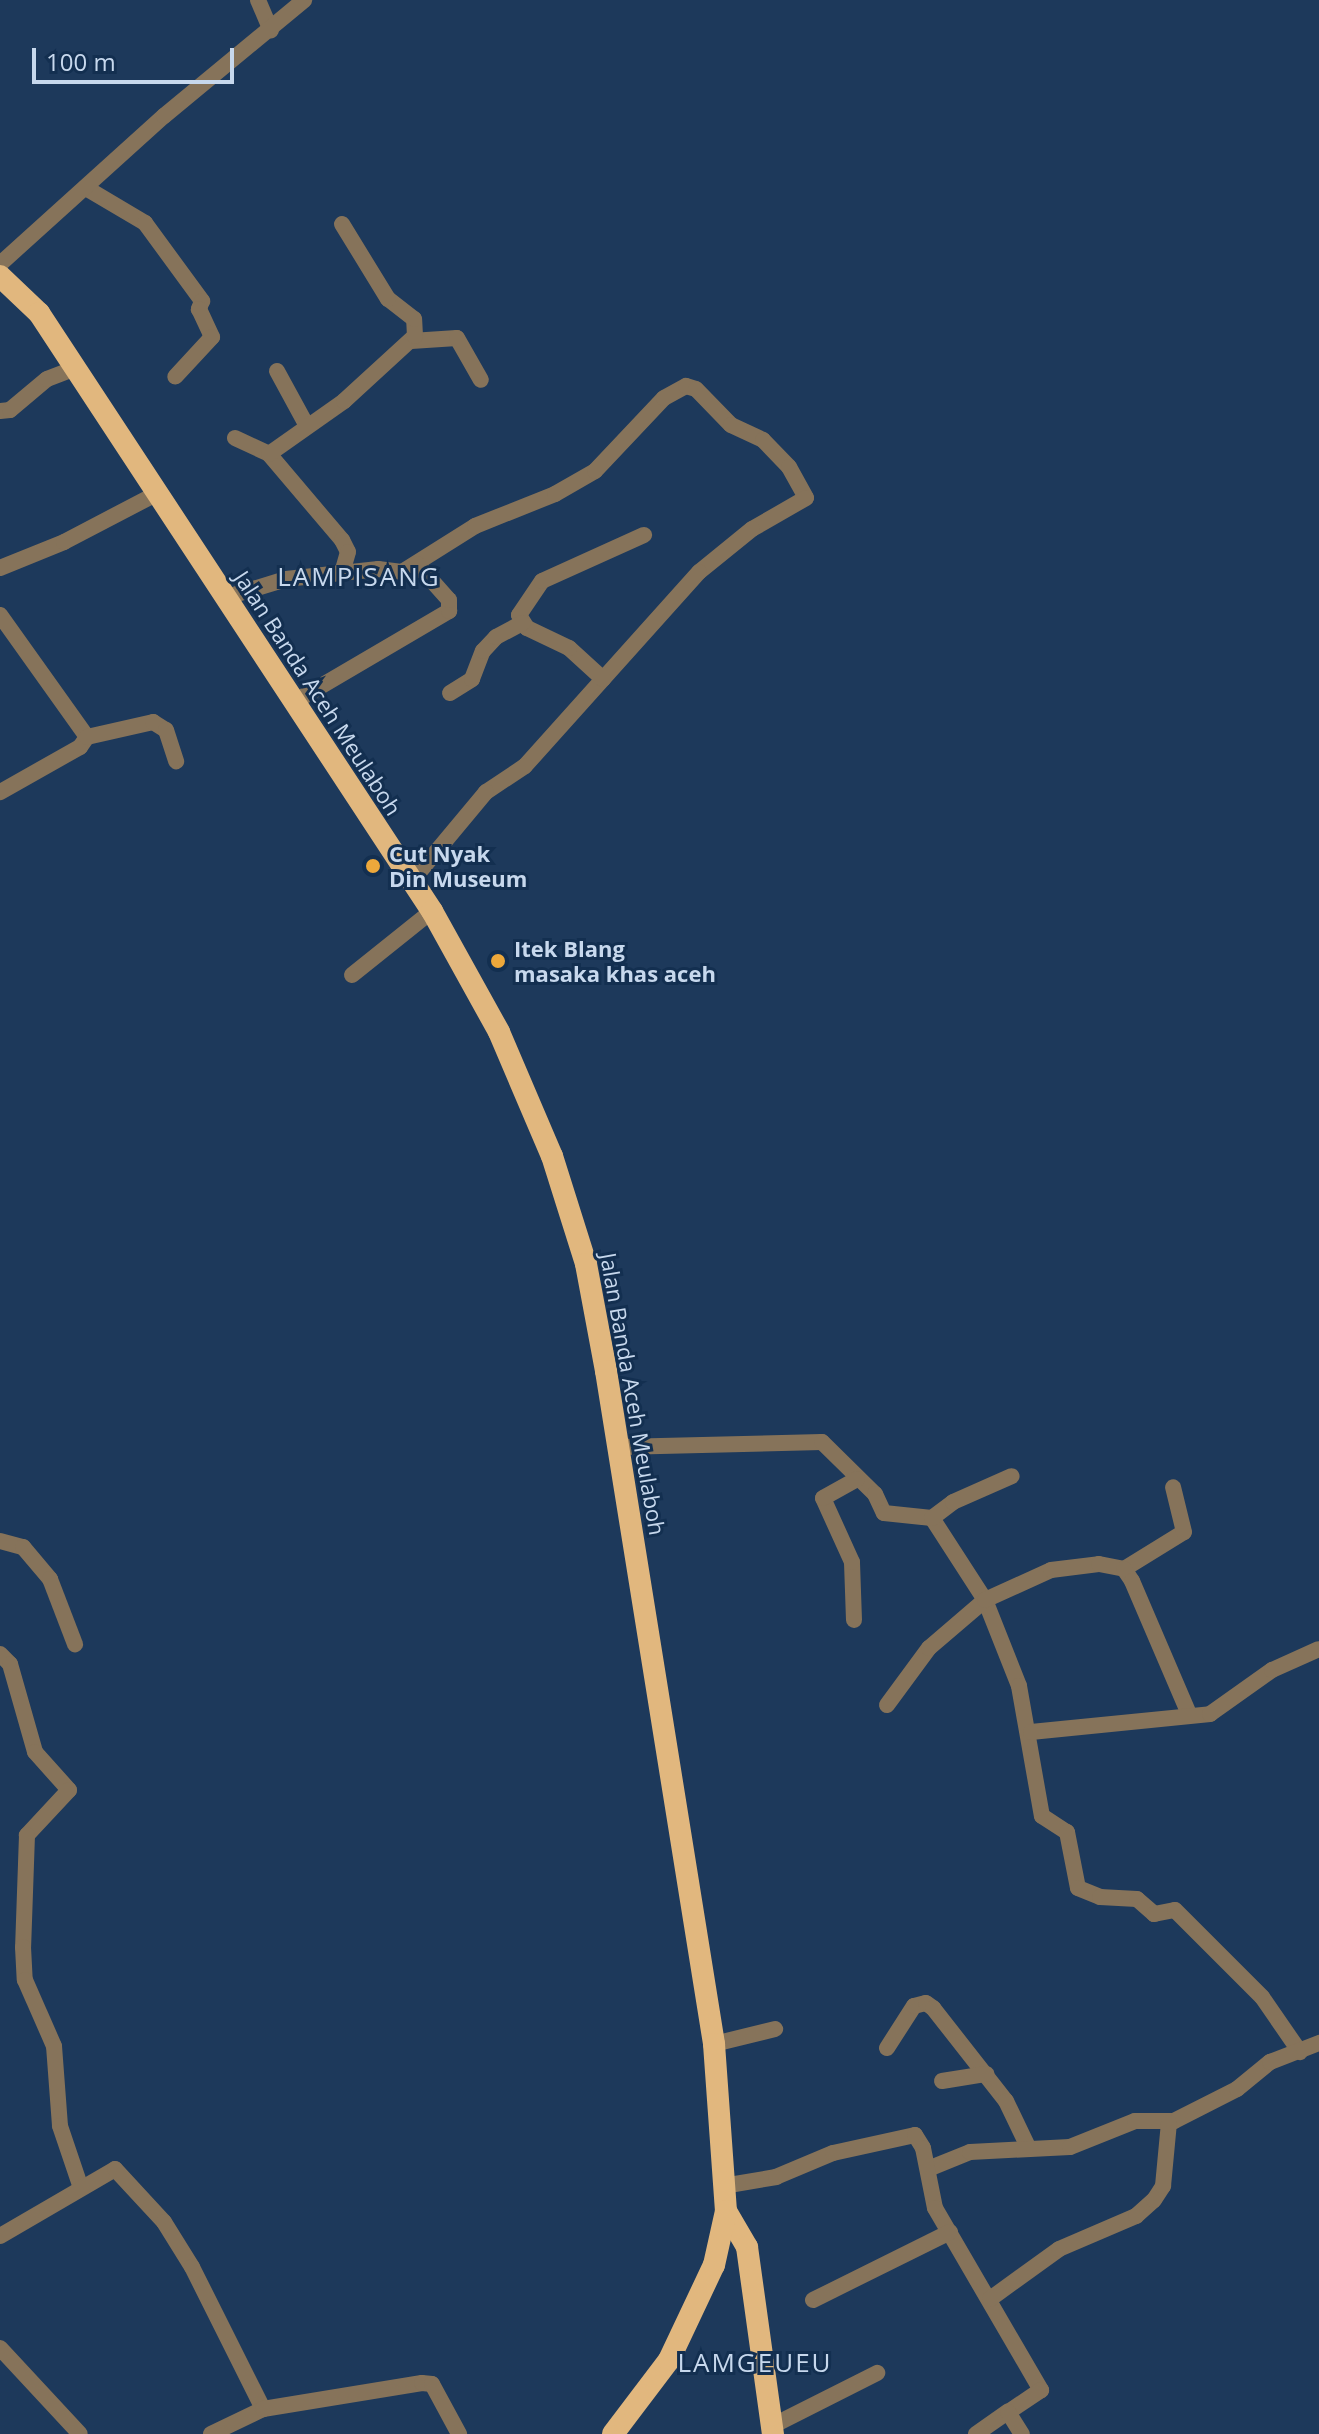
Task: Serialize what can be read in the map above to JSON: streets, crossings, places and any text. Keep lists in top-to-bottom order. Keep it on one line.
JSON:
{"streets":{"highway":["Jalan Banda Aceh Meulaboh"]},"districts":["LAMPISANG","LAMGEUEU"],"places":["Cut Nyak Din Museum","Itek Blang masaka khas aceh"],"scale_bar":"100 m"}
